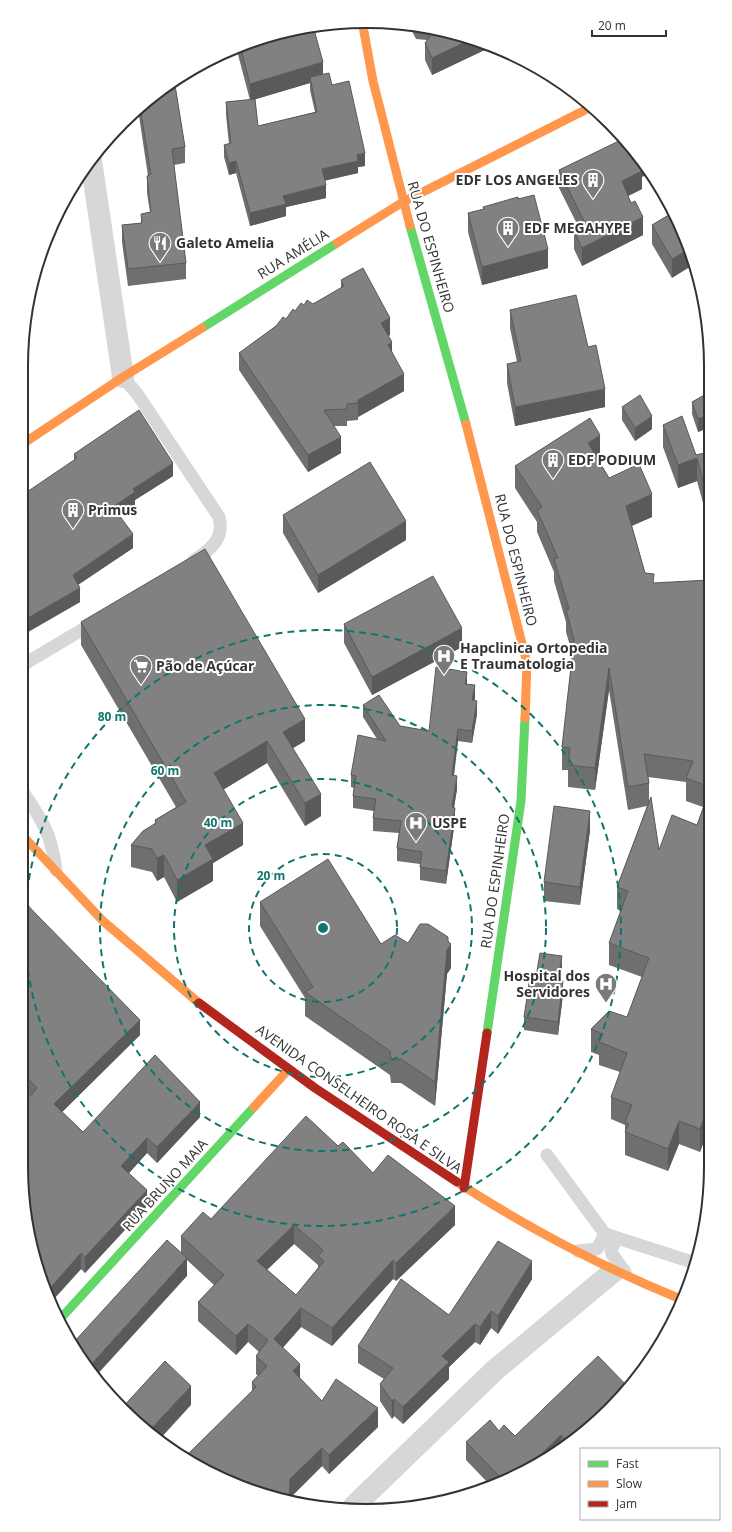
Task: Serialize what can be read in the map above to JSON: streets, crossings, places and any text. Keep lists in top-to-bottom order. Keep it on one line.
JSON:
{"streets":{"street":["RUA DO ESPINHEIRO","RUA AMÉLIA","AVENIDA CONSELHEIRO ROSA E SILVA","RUA BRUNO MAIA"]},"crossings":[["RUA DO ESPINHEIRO","RUA AMÉLIA"],["RUA DO ESPINHEIRO","AVENIDA CONSELHEIRO ROSA E SILVA"],["AVENIDA CONSELHEIRO ROSA E SILVA","RUA BRUNO MAIA"]],"places":{"building":["EDF LOS ANGELES","EDF MEGAHYPE","EDF PODIUM","Primus"],"restaurant":["Galeto Amelia"],"hospital":["Hapclinica Ortopedia E Traumatologia","USPE","Hospital dos Servidores"],"supermarket":["Pão de Açúcar"]},"legend":["Fast","Slow","Jam"],"scale_bar":"20 m","rings":["80 m","60 m","40 m","20 m"]}
